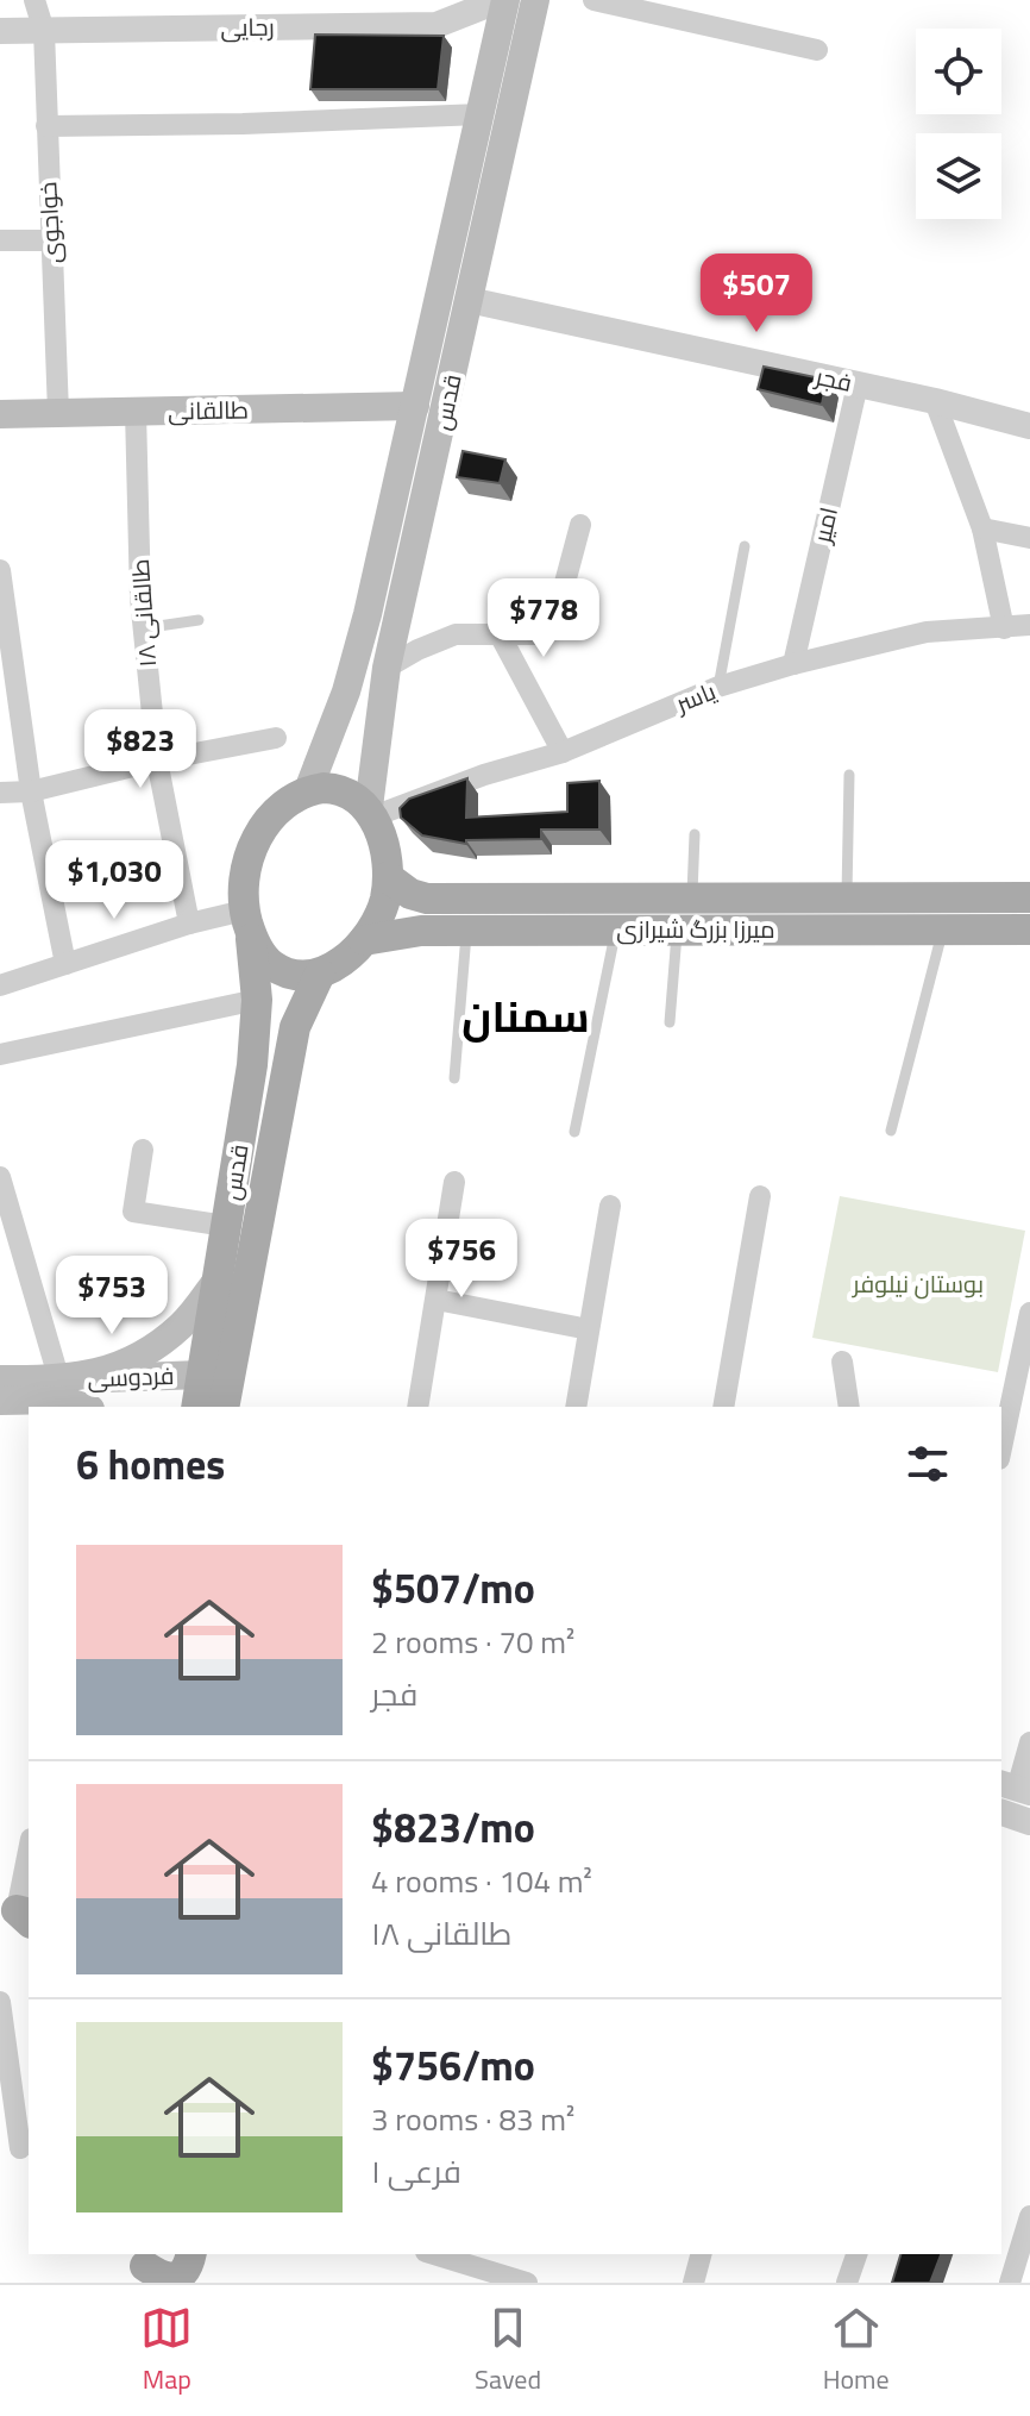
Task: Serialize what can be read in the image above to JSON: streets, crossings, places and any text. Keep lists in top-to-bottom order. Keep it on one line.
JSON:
{"streets":{"main road":["قدس","طالقانی","میرزا بزرگ شیرازی","فردوسی"],"street":["رجایی","خواجوی","فجر","امیر","طالقانی ۱۸","یاسر"]},"crossings":[["رجایی","خواجوی"],["خواجوی","طالقانی"],["فجر","قدس"],["فجر","امیر"],["قدس","طالقانی"],["قدس","یاسر"],["قدس","میرزا بزرگ شیرازی"],["قدس","فردوسی"],["طالقانی","طالقانی ۱۸"],["امیر","یاسر"],["یاسر","میرزا بزرگ شیرازی"]],"districts":["سمنان"],"parks":["بوستان نیلوفر"],"page":{"price":["$507","$778","$823","$1,030","$756","$753"],"heading":"6 homes","list":[{"name":"$507/mo","note":"2 rooms · 70 m² · فجر"},{"name":"$823/mo","note":"4 rooms · 104 m² · طالقانی ۱۸"},{"name":"$756/mo","note":"3 rooms · 83 m² · فرعی ۱"}],"tabs":["Map","Saved","Home"]}}
